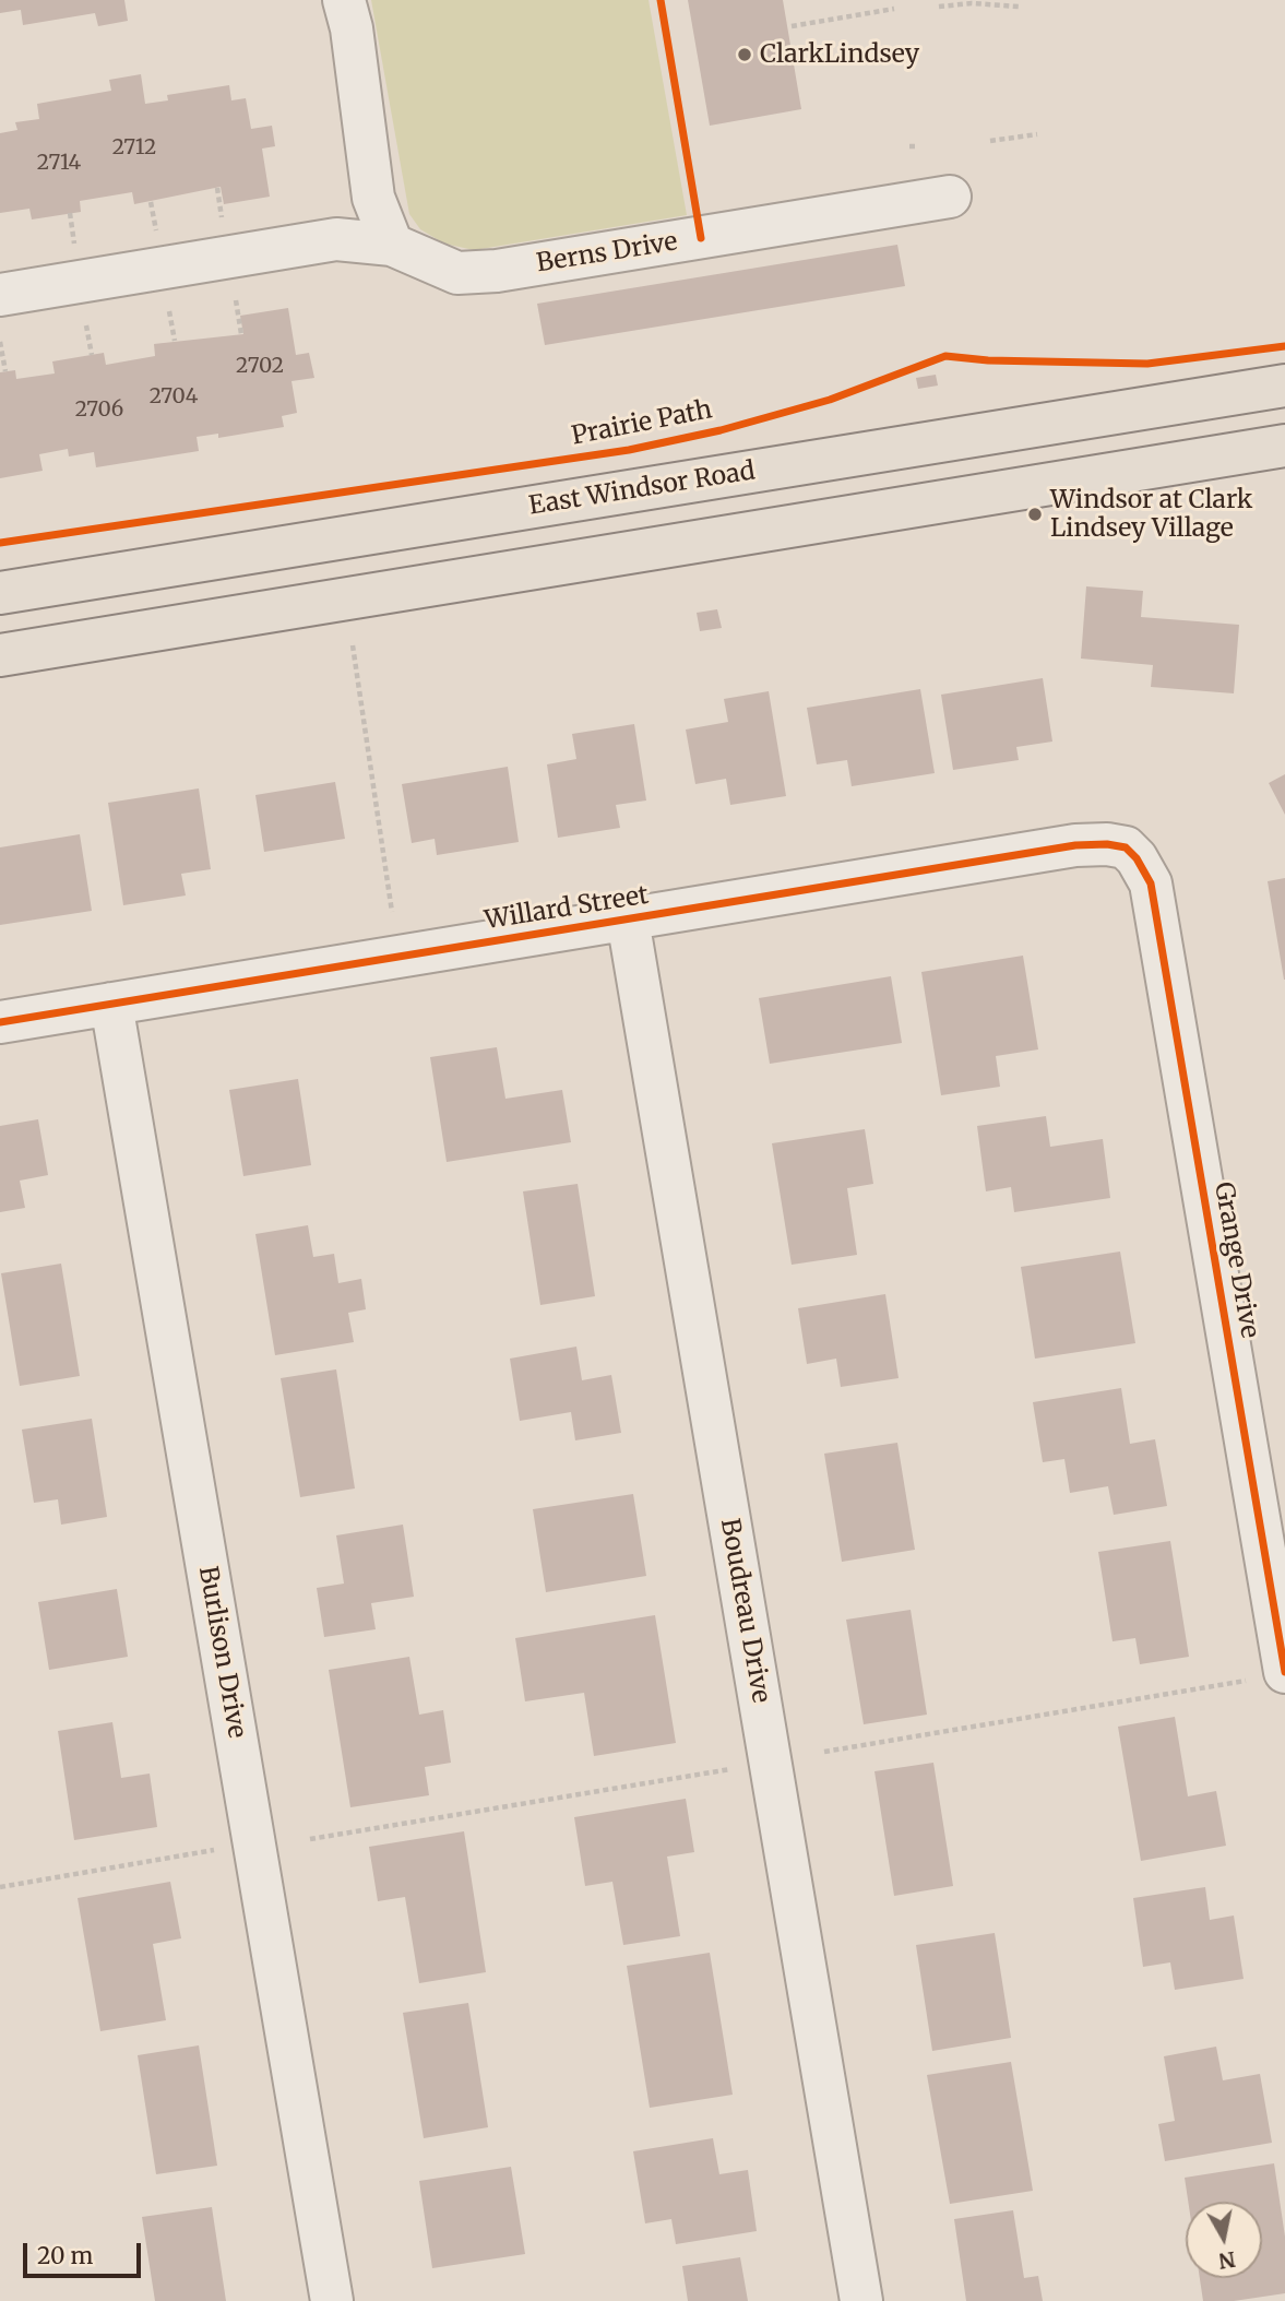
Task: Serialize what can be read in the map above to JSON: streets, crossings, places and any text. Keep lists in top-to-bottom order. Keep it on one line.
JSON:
{"streets":{"main road":["East Windsor Road"],"street":["Berns Drive","Willard Street","Grange Drive","Boudreau Drive","Burlison Drive"],"cycle path":["Prairie Path"]},"crossings":[["Willard Street","Grange Drive"],["Willard Street","Boudreau Drive"],["Willard Street","Burlison Drive"]],"places":["ClarkLindsey","Windsor at Clark Lindsey Village"],"house_numbers":["2712","2714","2702","2704","2706"],"scale_bar":"20 m","north":"bottom"}
